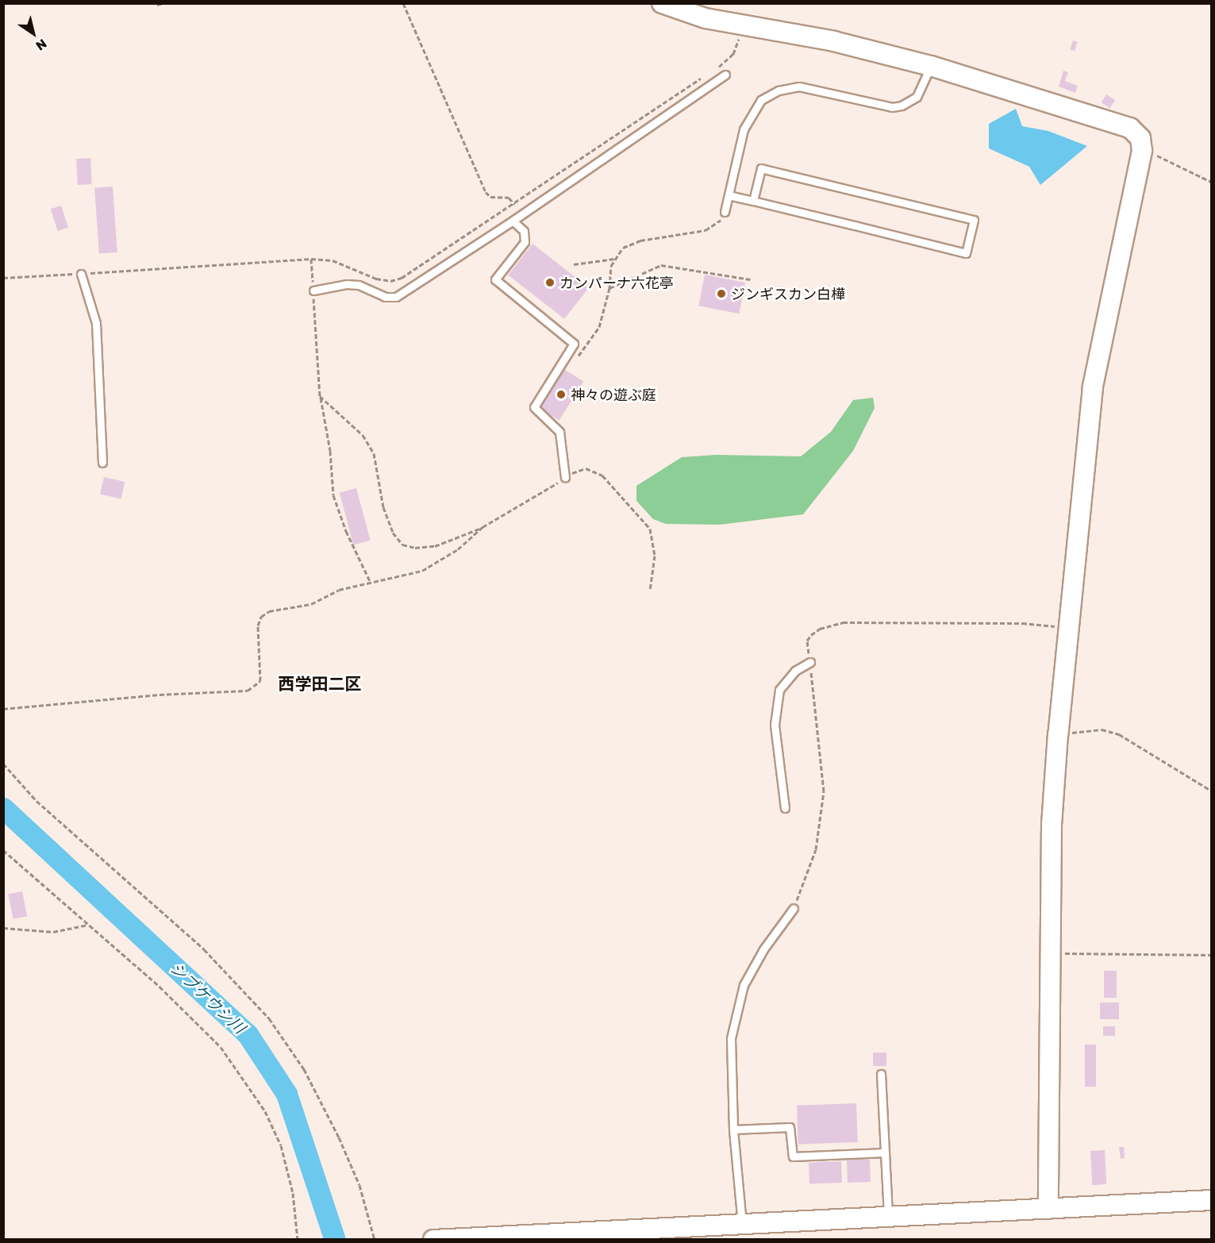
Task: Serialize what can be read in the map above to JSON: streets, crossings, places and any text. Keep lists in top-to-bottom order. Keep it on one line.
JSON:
{"districts":["西学田二区"],"water":["シブケウシ川"],"places":["カンパーナ六花亭","ジンギスカン白樺","神々の遊ぶ庭"],"north":"bottom right"}
